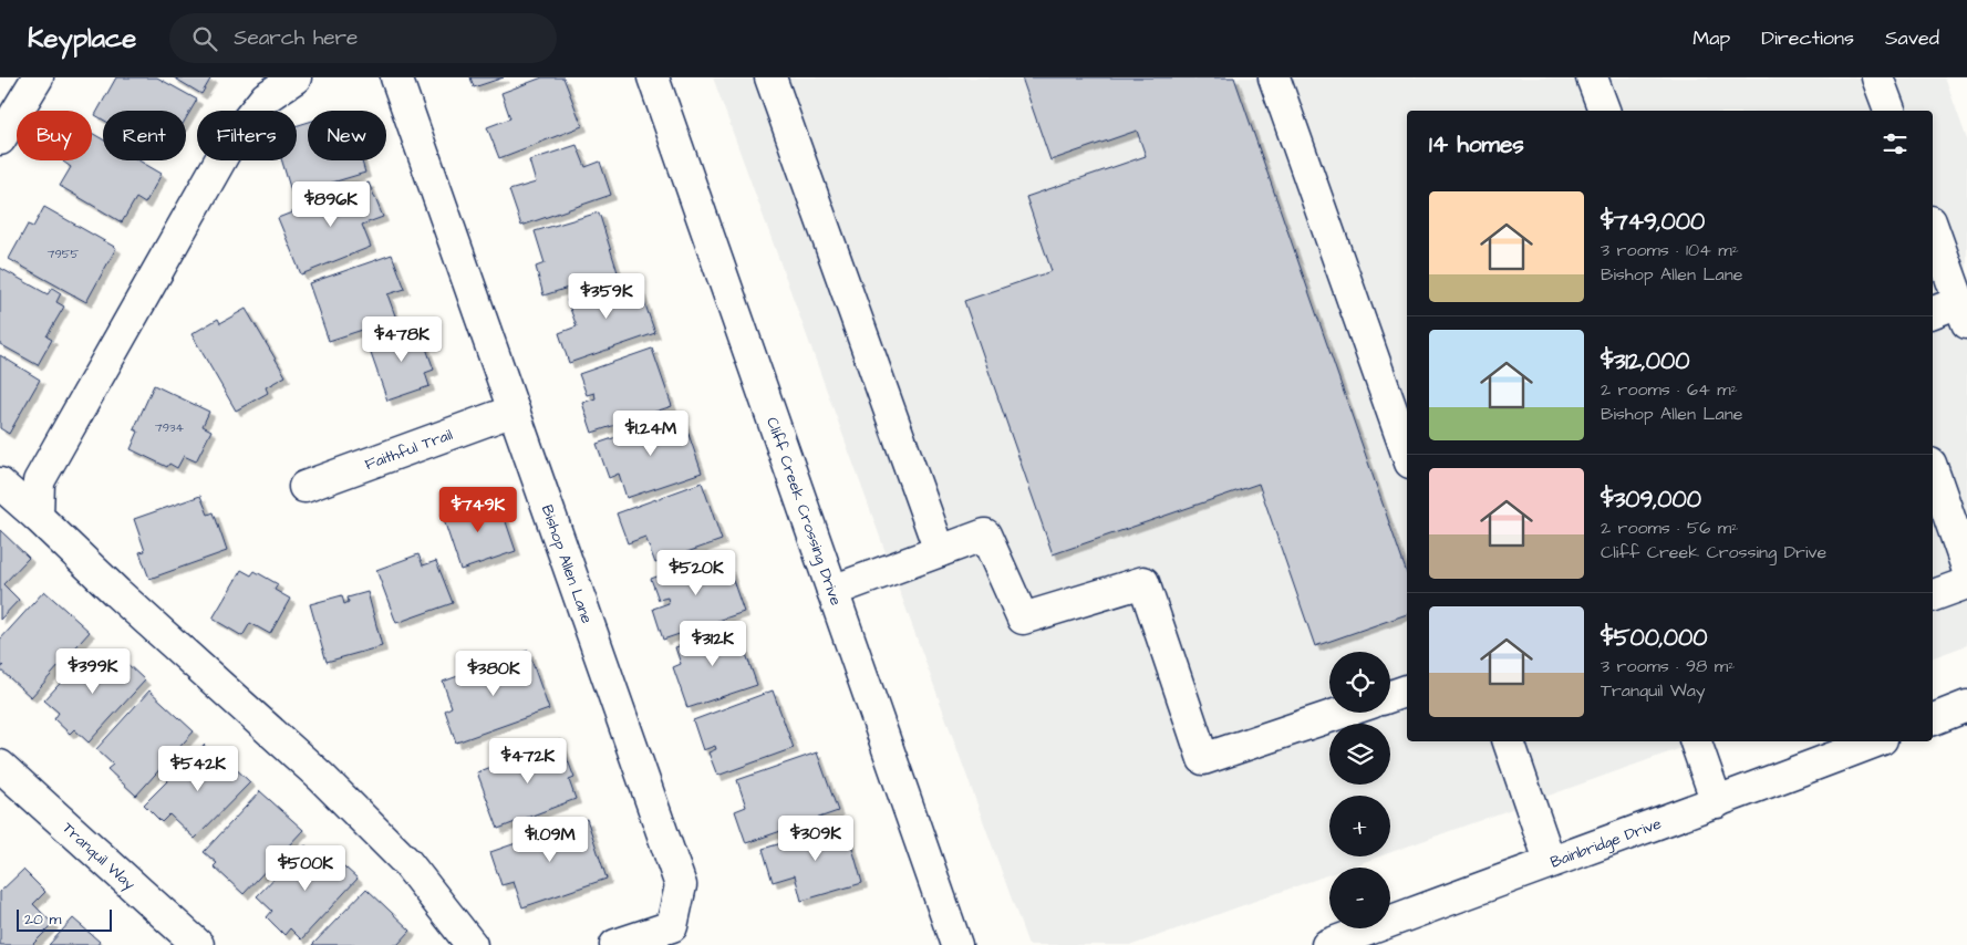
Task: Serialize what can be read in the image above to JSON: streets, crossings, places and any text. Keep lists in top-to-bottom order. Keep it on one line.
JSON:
{"streets":{"street":["Faithful Trail","Cliff Creek Crossing Drive","Bishop Allen Lane","Bainbridge Drive","Tranquil Way"]},"crossings":[["Faithful Trail","Bishop Allen Lane"]],"house_numbers":["7955","7934"],"scale_bar":"20 m","page":{"header":"Keyplace","search":"Search here","nav":["Map","Directions","Saved"],"chip":["Buy","Rent","Filters","New"],"heading":"14 homes","list":[{"name":"$749,000","note":"3 rooms · 104 m² · Bishop Allen Lane"},{"name":"$312,000","note":"2 rooms · 64 m² · Bishop Allen Lane"},{"name":"$309,000","note":"2 rooms · 56 m² · Cliff Creek Crossing Drive"},{"name":"$500,000","note":"3 rooms · 98 m² · Tranquil Way"}],"price":["$896K","$359K","$478K","$1.24M","$749K","$520K","$312K","$399K","$380K","$472K","$542K","$309K","$1.09M","$500K"],"map_buttons":["+","−"],"scale":"20 m"}}
